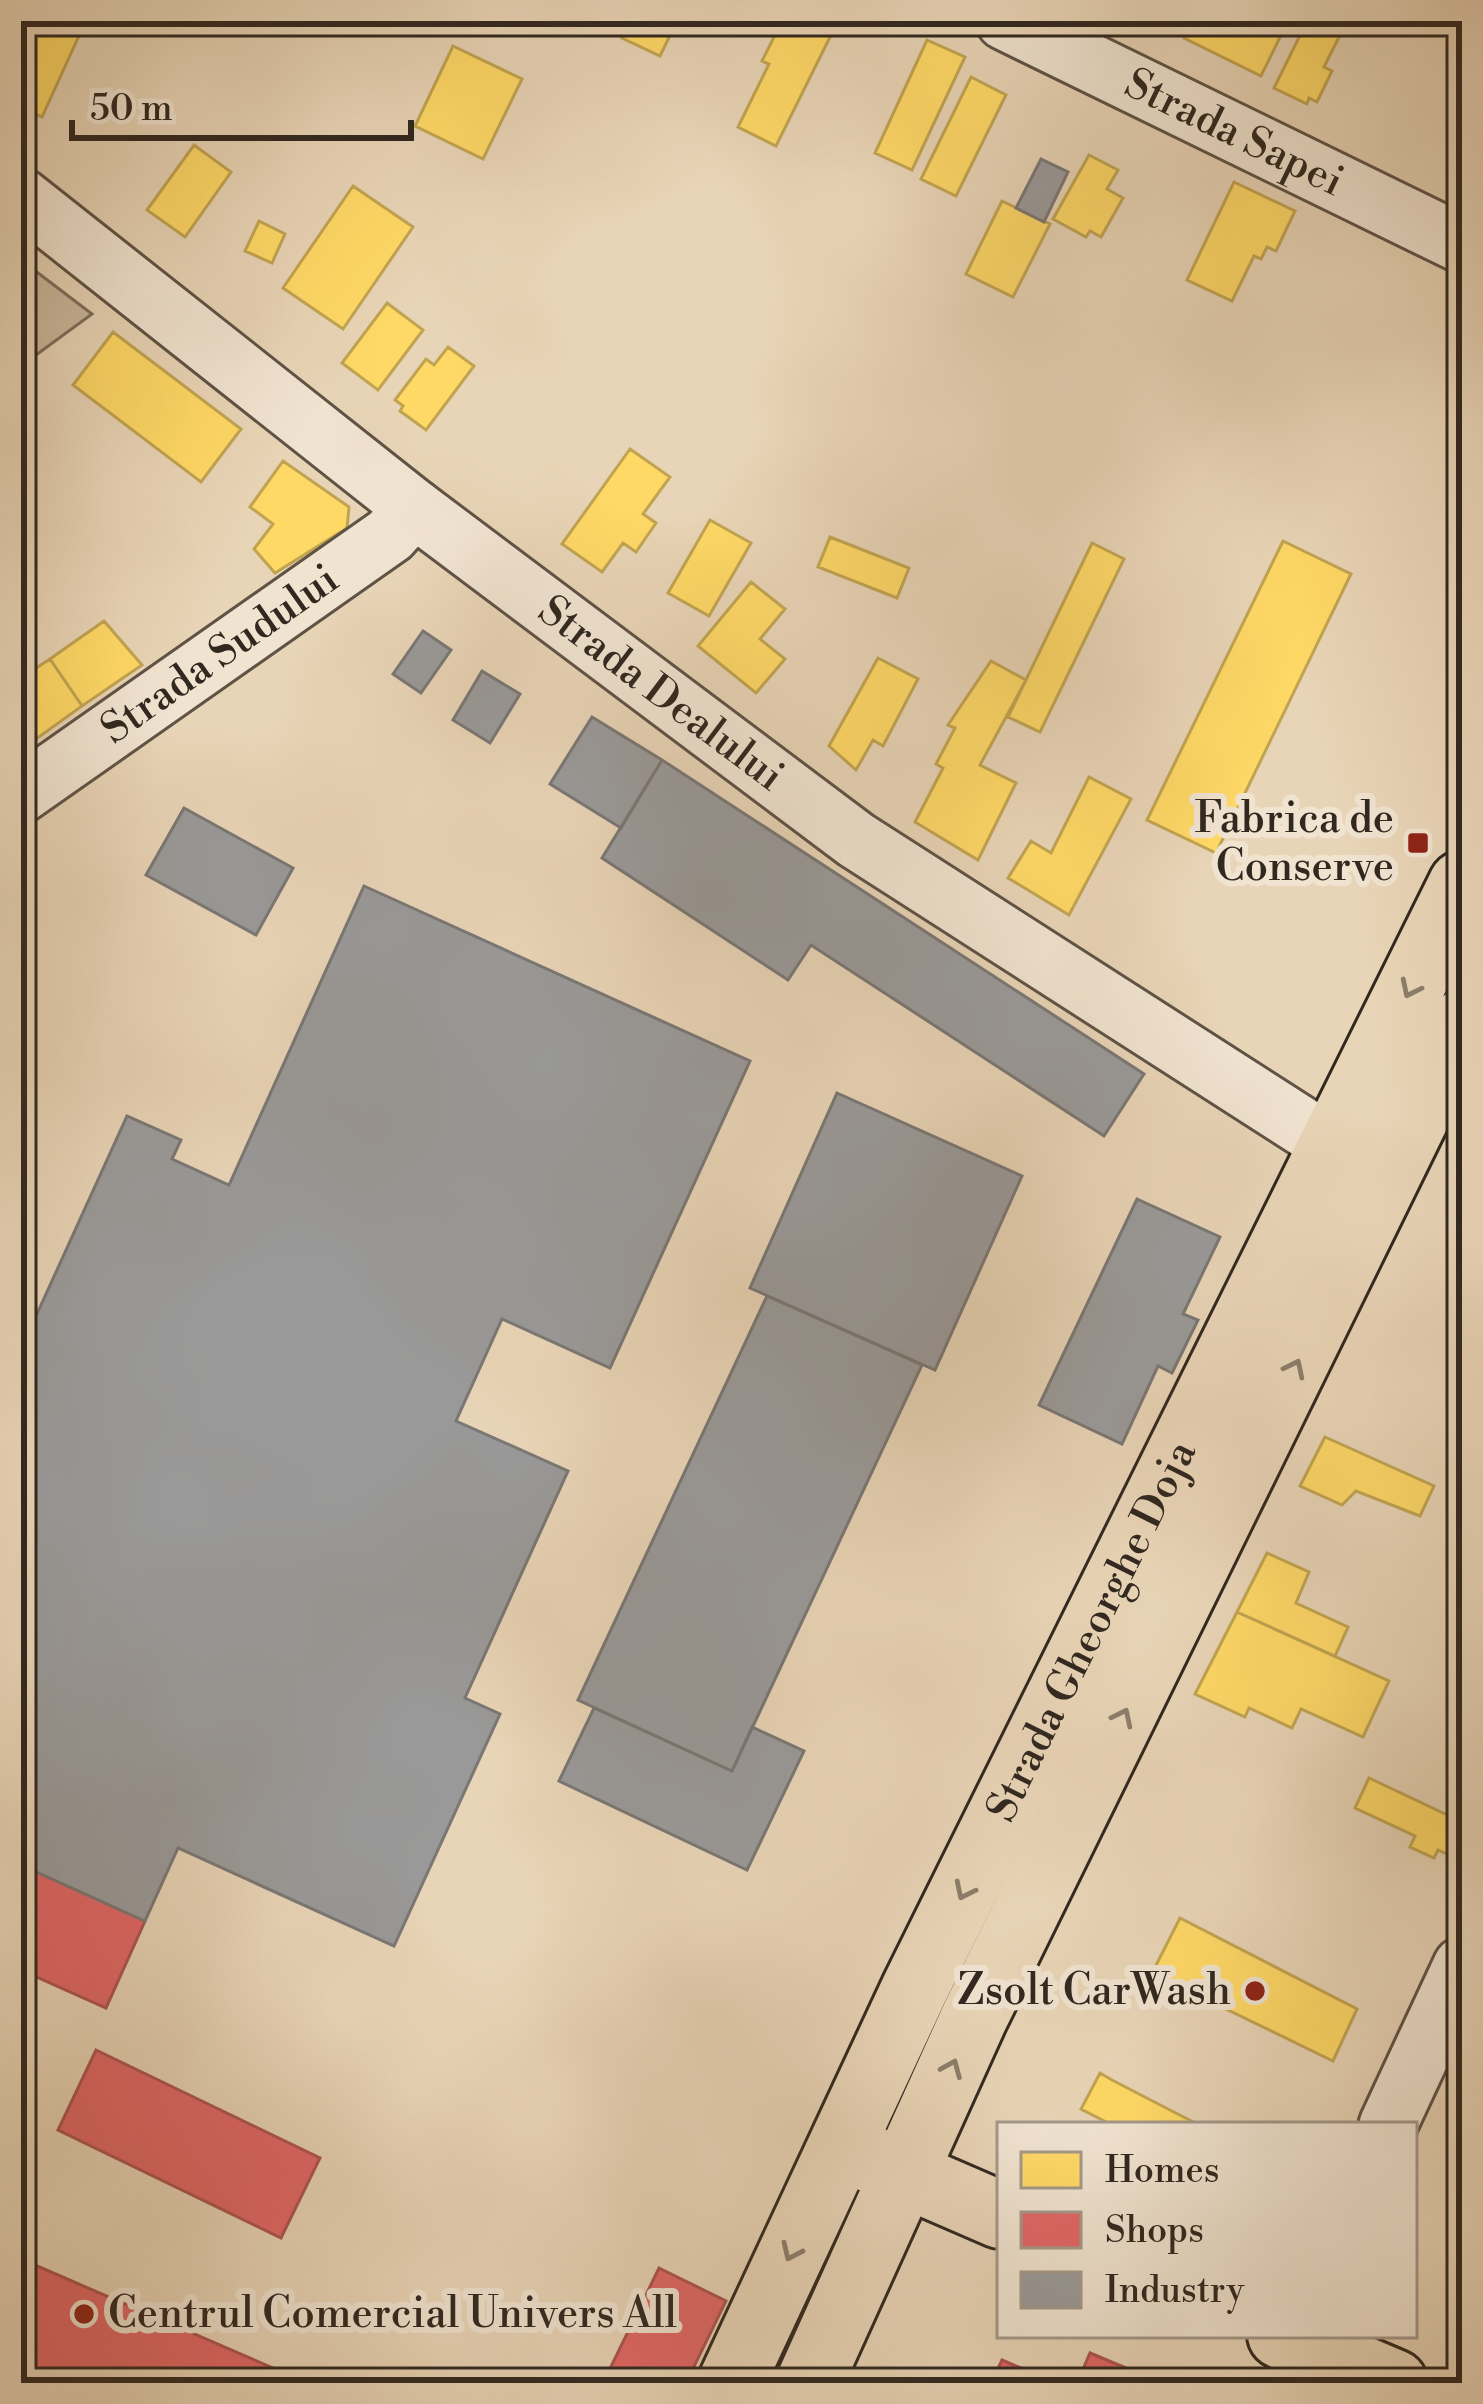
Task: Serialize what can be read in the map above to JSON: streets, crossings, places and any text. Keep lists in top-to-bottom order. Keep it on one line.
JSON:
{"streets":{"main road":["Strada Gheorghe Doja"],"street":["Strada Sapei","Strada Sudului","Strada Dealului"]},"crossings":[["Strada Sudului","Strada Dealului"],["Strada Dealului","Strada Gheorghe Doja"]],"places":{"transit":["Fabrica de Conserve"],"other":["Zsolt CarWash","Centrul Comercial Univers All"]},"legend":["Homes","Shops","Industry"],"scale_bar":"50 m"}
